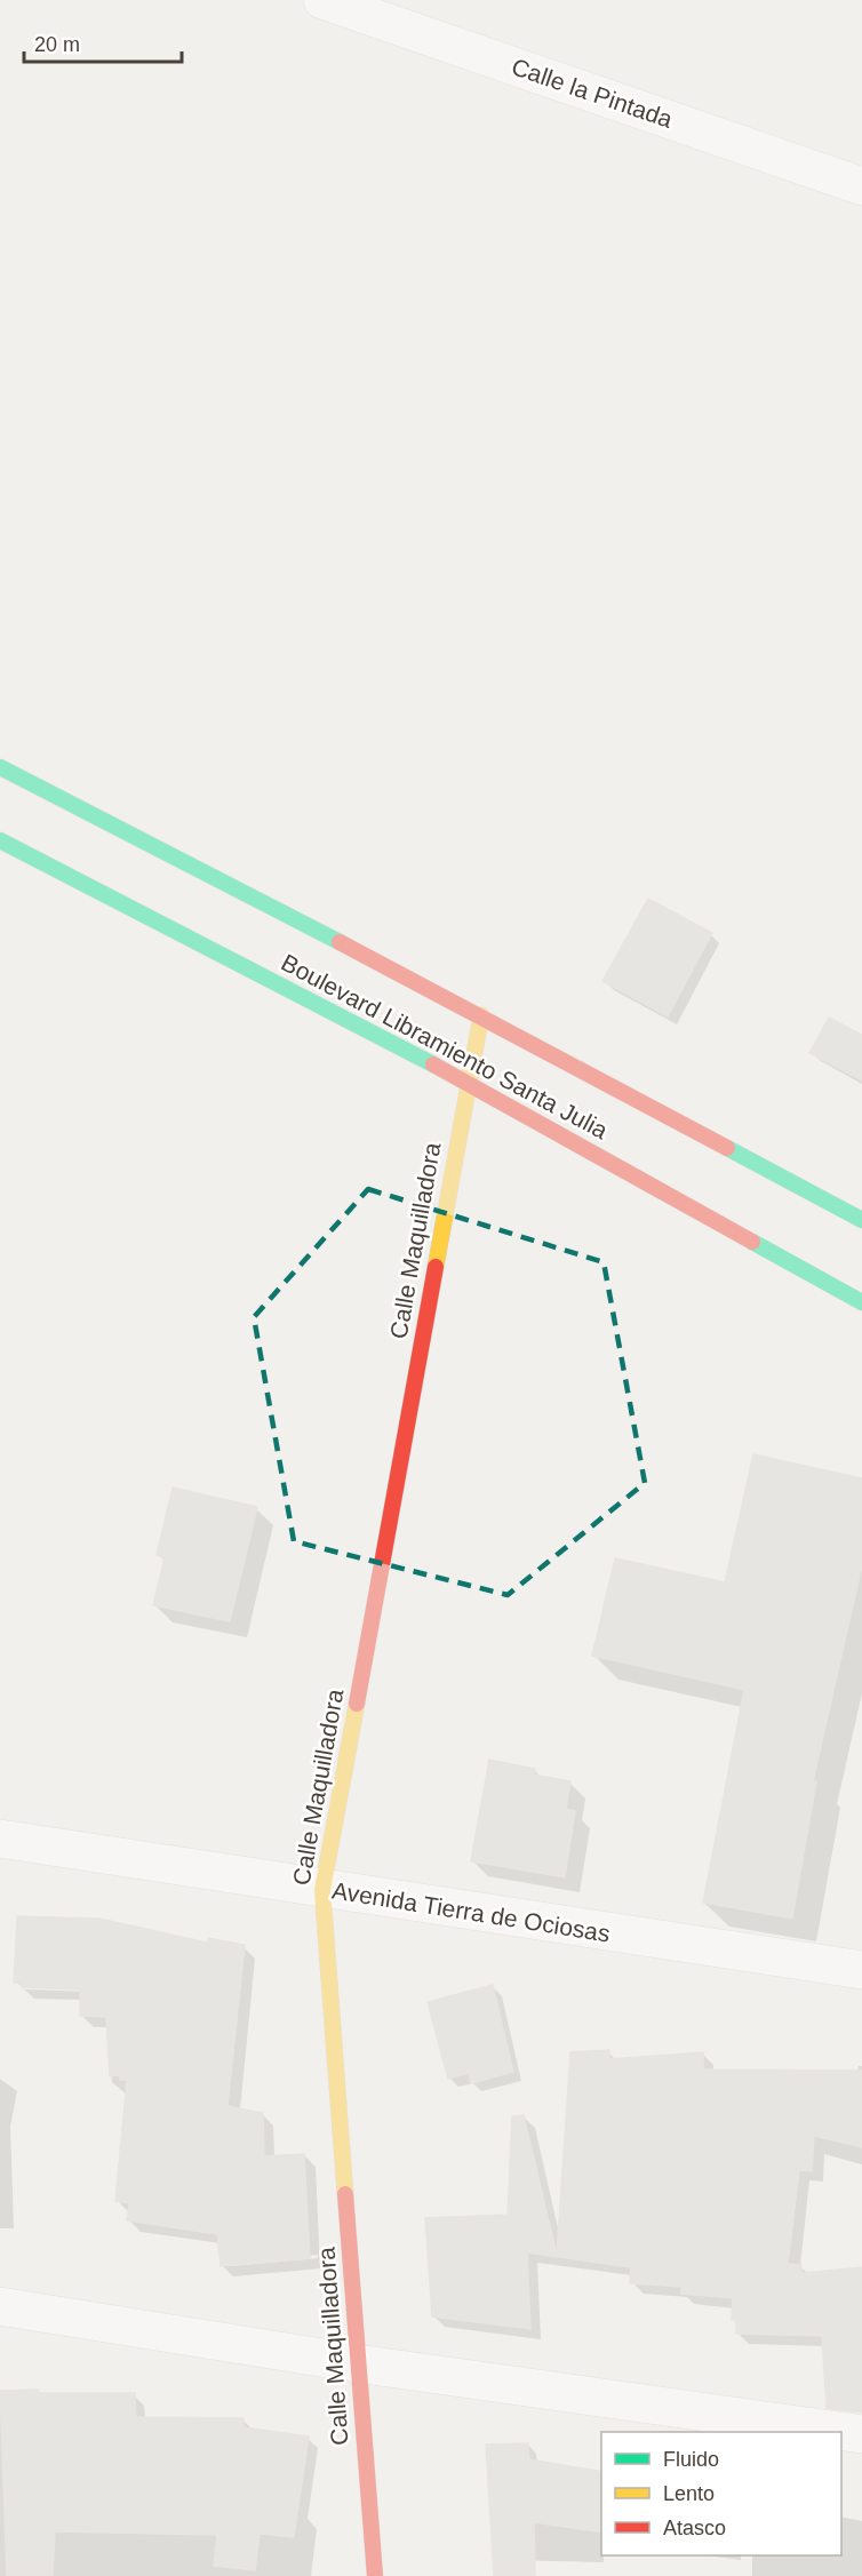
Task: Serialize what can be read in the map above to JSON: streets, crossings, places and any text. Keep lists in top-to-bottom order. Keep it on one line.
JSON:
{"streets":{"main road":["Boulevard Libramiento Santa Julia","Calle Maquilladora"],"street":["Calle la Pintada","Avenida Tierra de Ociosas"]},"crossings":[["Boulevard Libramiento Santa Julia","Calle Maquilladora"],["Calle Maquilladora","Avenida Tierra de Ociosas"]],"legend":["Fluido","Lento","Atasco"],"scale_bar":"20 m"}
